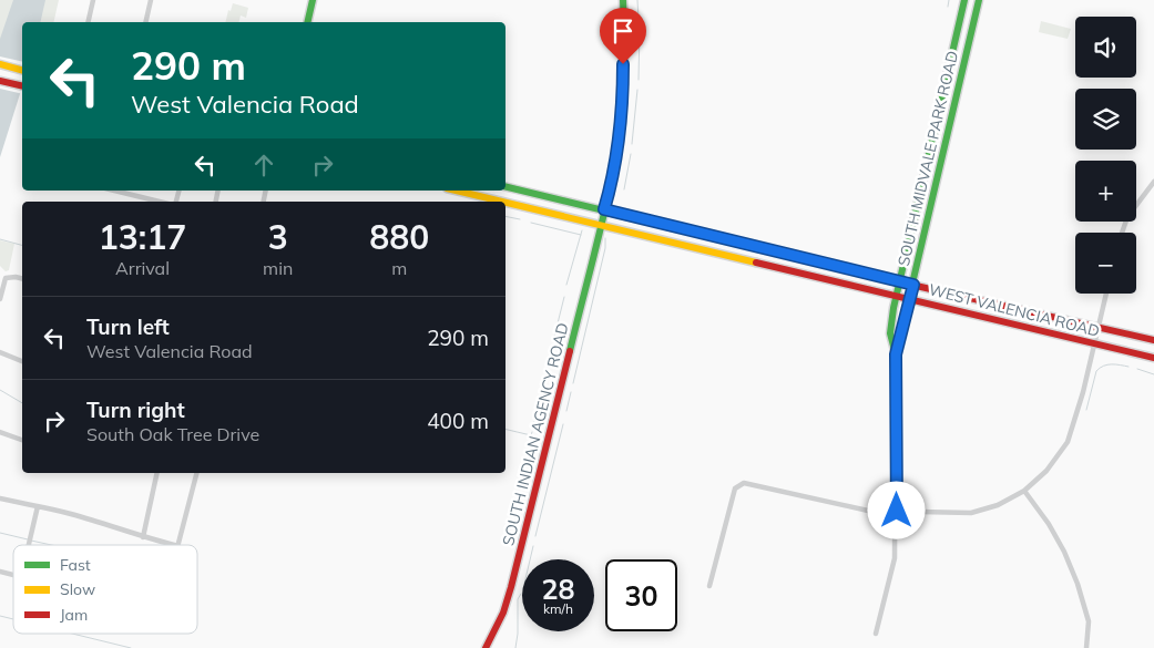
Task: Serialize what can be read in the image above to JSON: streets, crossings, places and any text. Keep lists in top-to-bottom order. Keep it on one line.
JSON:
{"streets":{"main road":["SOUTH MIDVALE PARK ROAD","WEST VALENCIA ROAD","SOUTH INDIAN AGENCY ROAD"]},"crossings":[["SOUTH MIDVALE PARK ROAD","WEST VALENCIA ROAD"],["WEST VALENCIA ROAD","SOUTH INDIAN AGENCY ROAD"]],"legend":["Fast","Slow","Jam"],"page":{"map_buttons":["+","−"],"turn":["290 m","West Valencia Road"],"eta":["13:17","Arrival","3","min","880","m"],"list":[{"name":"Turn left","note":"West Valencia Road","value":"290 m"},{"name":"Turn right","note":"South Oak Tree Drive","value":"400 m"}],"speed":"28 km/h","limit":"30"}}
